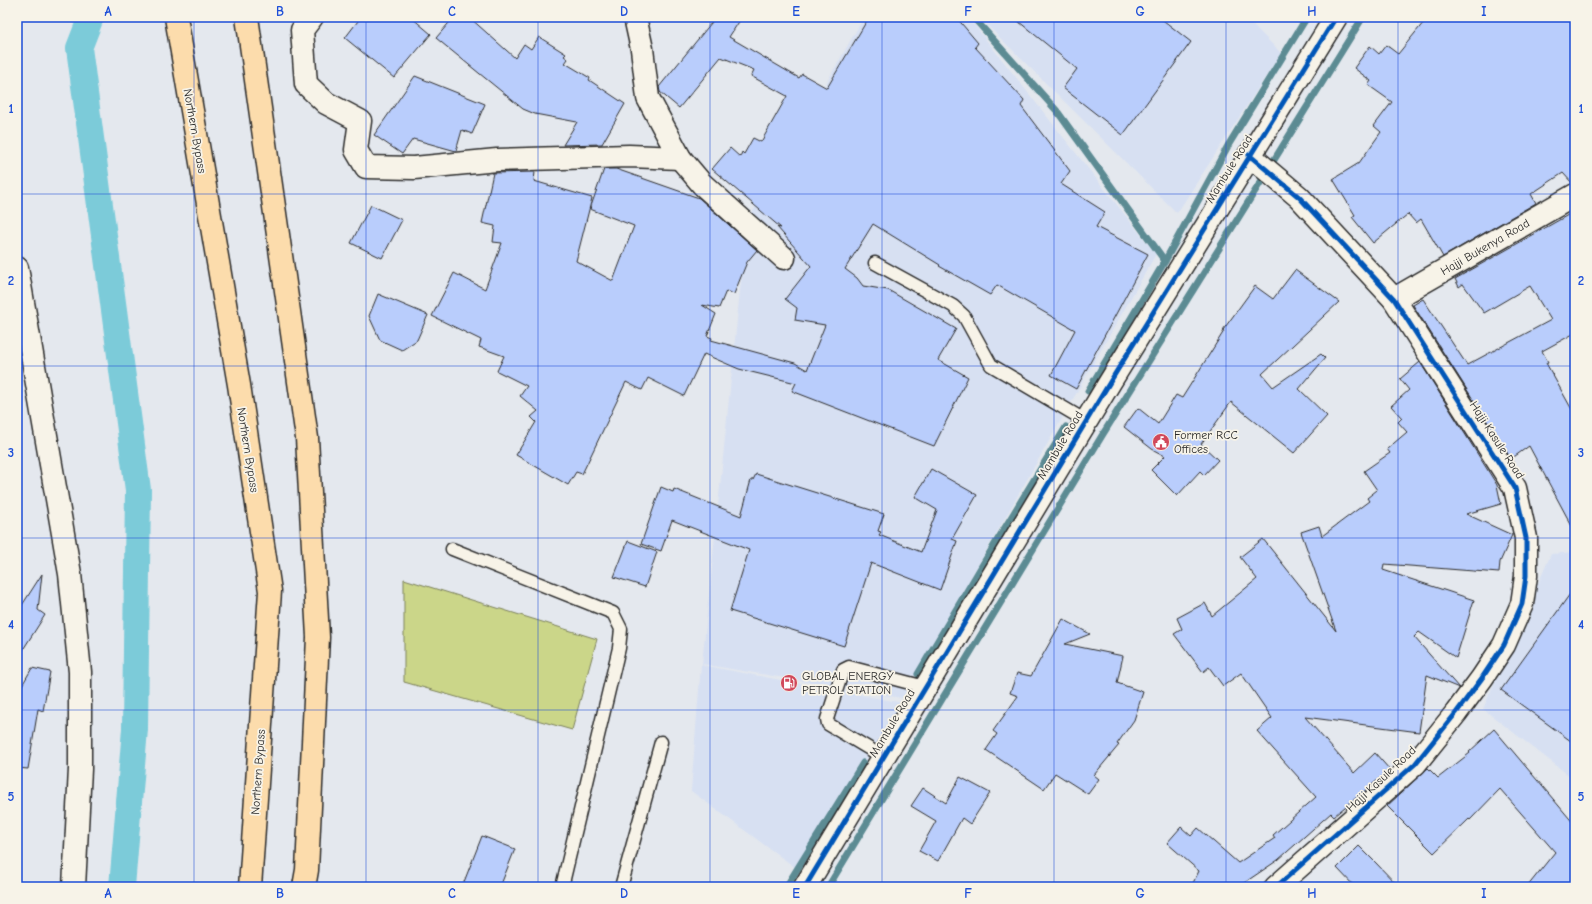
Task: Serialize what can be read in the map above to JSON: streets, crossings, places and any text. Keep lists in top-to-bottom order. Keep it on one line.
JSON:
{"streets":{"highway":["Northern Bypass"],"street":["Mambule Road","Hajji Bukenya Road","Hajji Kasule Road"]},"crossings":[["Mambule Road","Hajji Kasule Road"],["Hajji Bukenya Road","Hajji Kasule Road"]],"places":{"public building":["Former RCC Offices"],"fuel station":["GLOBAL ENERGY PETROL STATION"]},"grid":{"columns":["A","B","C","D","E","F","G","H","I"],"rows":["1","2","3","4","5"]}}
